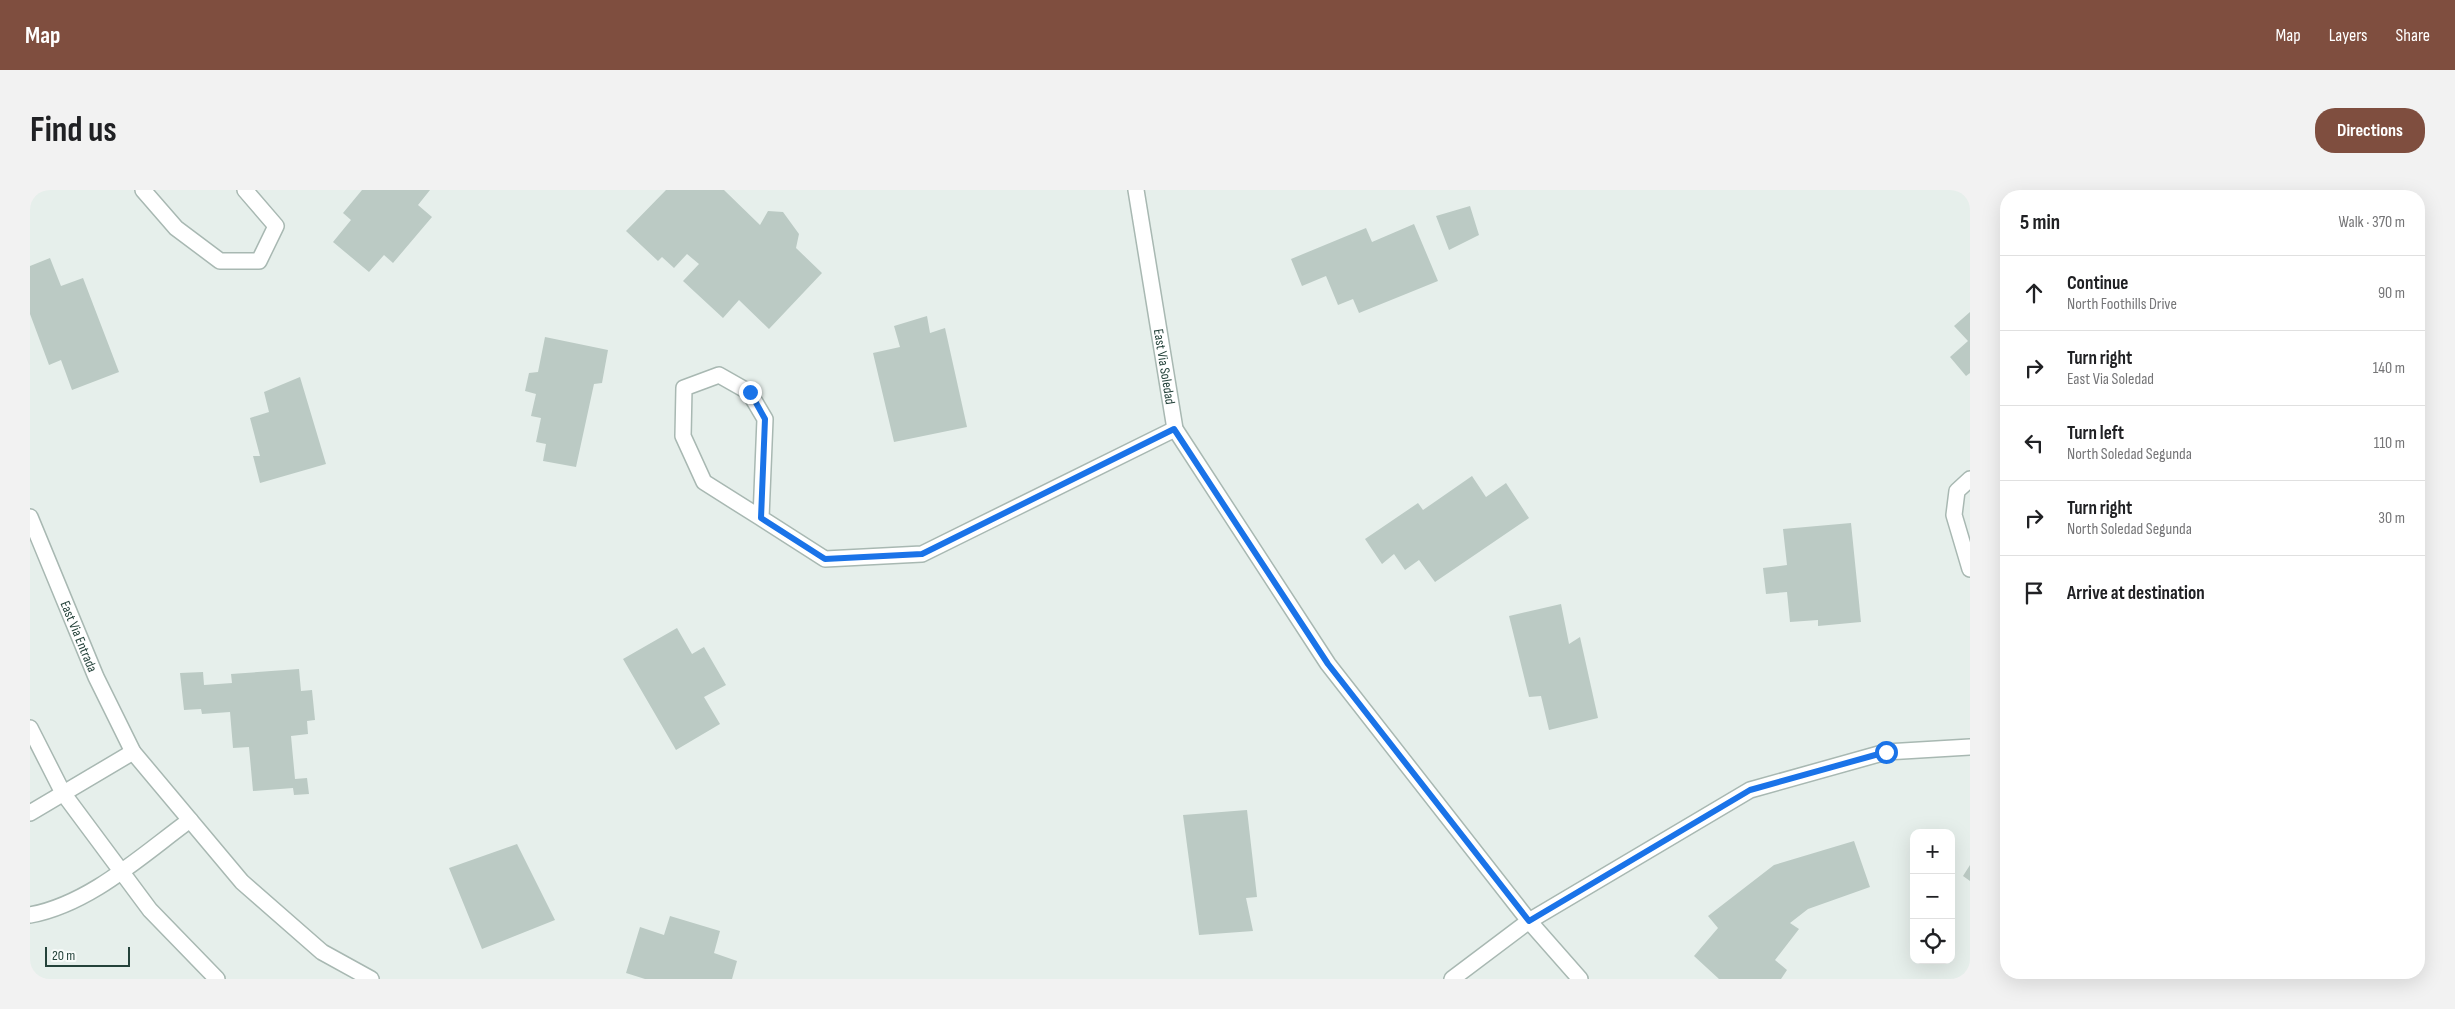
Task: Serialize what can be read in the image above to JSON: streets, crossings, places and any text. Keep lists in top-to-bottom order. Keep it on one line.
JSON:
{"streets":{"street":["East Via Soledad","East Via Entrada"]},"scale_bar":"20 m","page":{"header":"Map","nav":["Map","Layers","Share"],"buttons":"Directions","title":"Find us","heading":["5 min","Walk · 370 m"],"list":[["Continue","North Foothills Drive","90 m"],["Turn right","East Via Soledad","140 m"],["Turn left","North Soledad Segunda","110 m"],["Turn right","North Soledad Segunda","30 m"],"Arrive at destination"],"map_buttons":["+","−"],"scale":"20 m"}}
